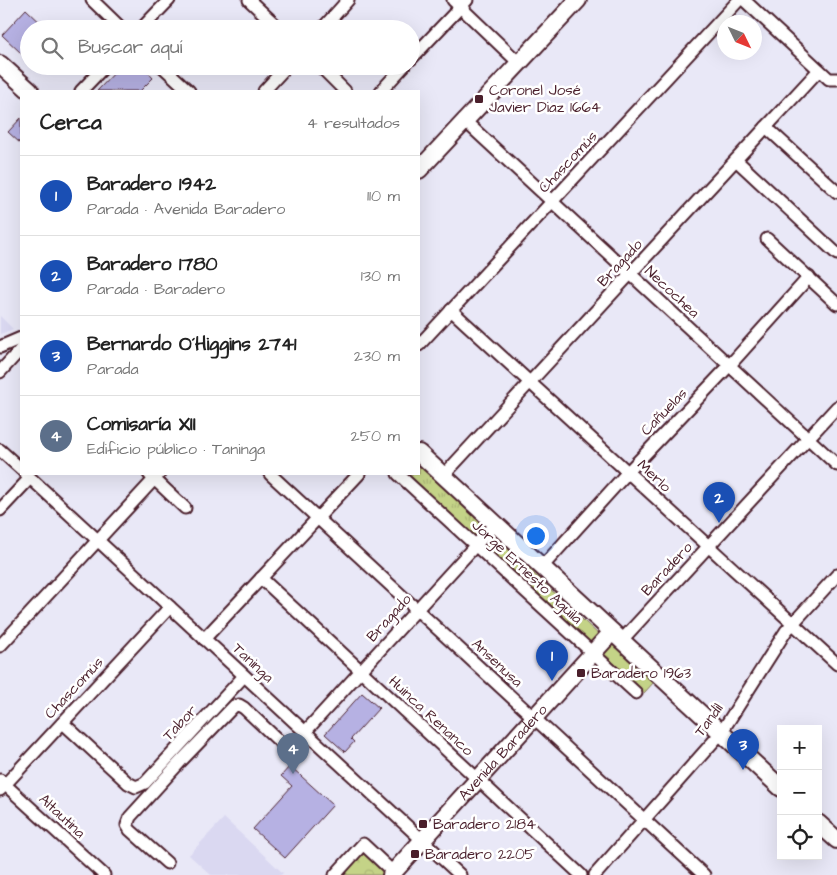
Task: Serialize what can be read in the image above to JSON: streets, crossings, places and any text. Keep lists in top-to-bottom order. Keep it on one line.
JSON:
{"streets":{"main road":["Avenida Baradero"],"street":["Chascomús","Bragado","Necochea","Cañuelas","Merlo","Baradero","Jorge Ernesto Aguila","Taninga","Ansenusa","Huinca Renanco","Tandil","Tabor","Altautina"]},"crossings":[["Chascomús","Necochea"],["Chascomús","Merlo"],["Chascomús","Taninga"],["Chascomús","Tabor"],["Chascomús","Altautina"],["Bragado","Necochea"],["Bragado","Merlo"],["Bragado","Jorge Ernesto Aguila"],["Bragado","Taninga"],["Bragado","Ansenusa"],["Bragado","Huinca Renanco"],["Necochea","Cañuelas"],["Necochea","Baradero"],["Cañuelas","Merlo"],["Merlo","Baradero"],["Merlo","Tandil"],["Baradero","Avenida Baradero"],["Jorge Ernesto Aguila","Avenida Baradero"],["Taninga","Tabor"],["Taninga","Avenida Baradero"],["Ansenusa","Tandil"],["Ansenusa","Avenida Baradero"],["Huinca Renanco","Avenida Baradero"]],"places":{"transit":["Coronel José Javier Diaz 1664","Baradero 1963","Baradero 2184","Baradero 2205"]},"north":"bottom right","page":{"search":"Buscar aquí","heading":["Cerca","4 resultados"],"list":[{"mark":"1","name":"Baradero 1942","note":"Parada · Avenida Baradero","value":"110 m"},{"mark":"2","name":"Baradero 1780","note":"Parada · Baradero","value":"130 m"},{"mark":"3","name":"Bernardo O´Higgins 2741","note":"Parada","value":"230 m"},{"mark":"4","name":"Comisaría XII","note":"Edificio público · Taninga","value":"250 m"}],"pins":["2","1","3","4"],"map_buttons":["+","−"]}}
